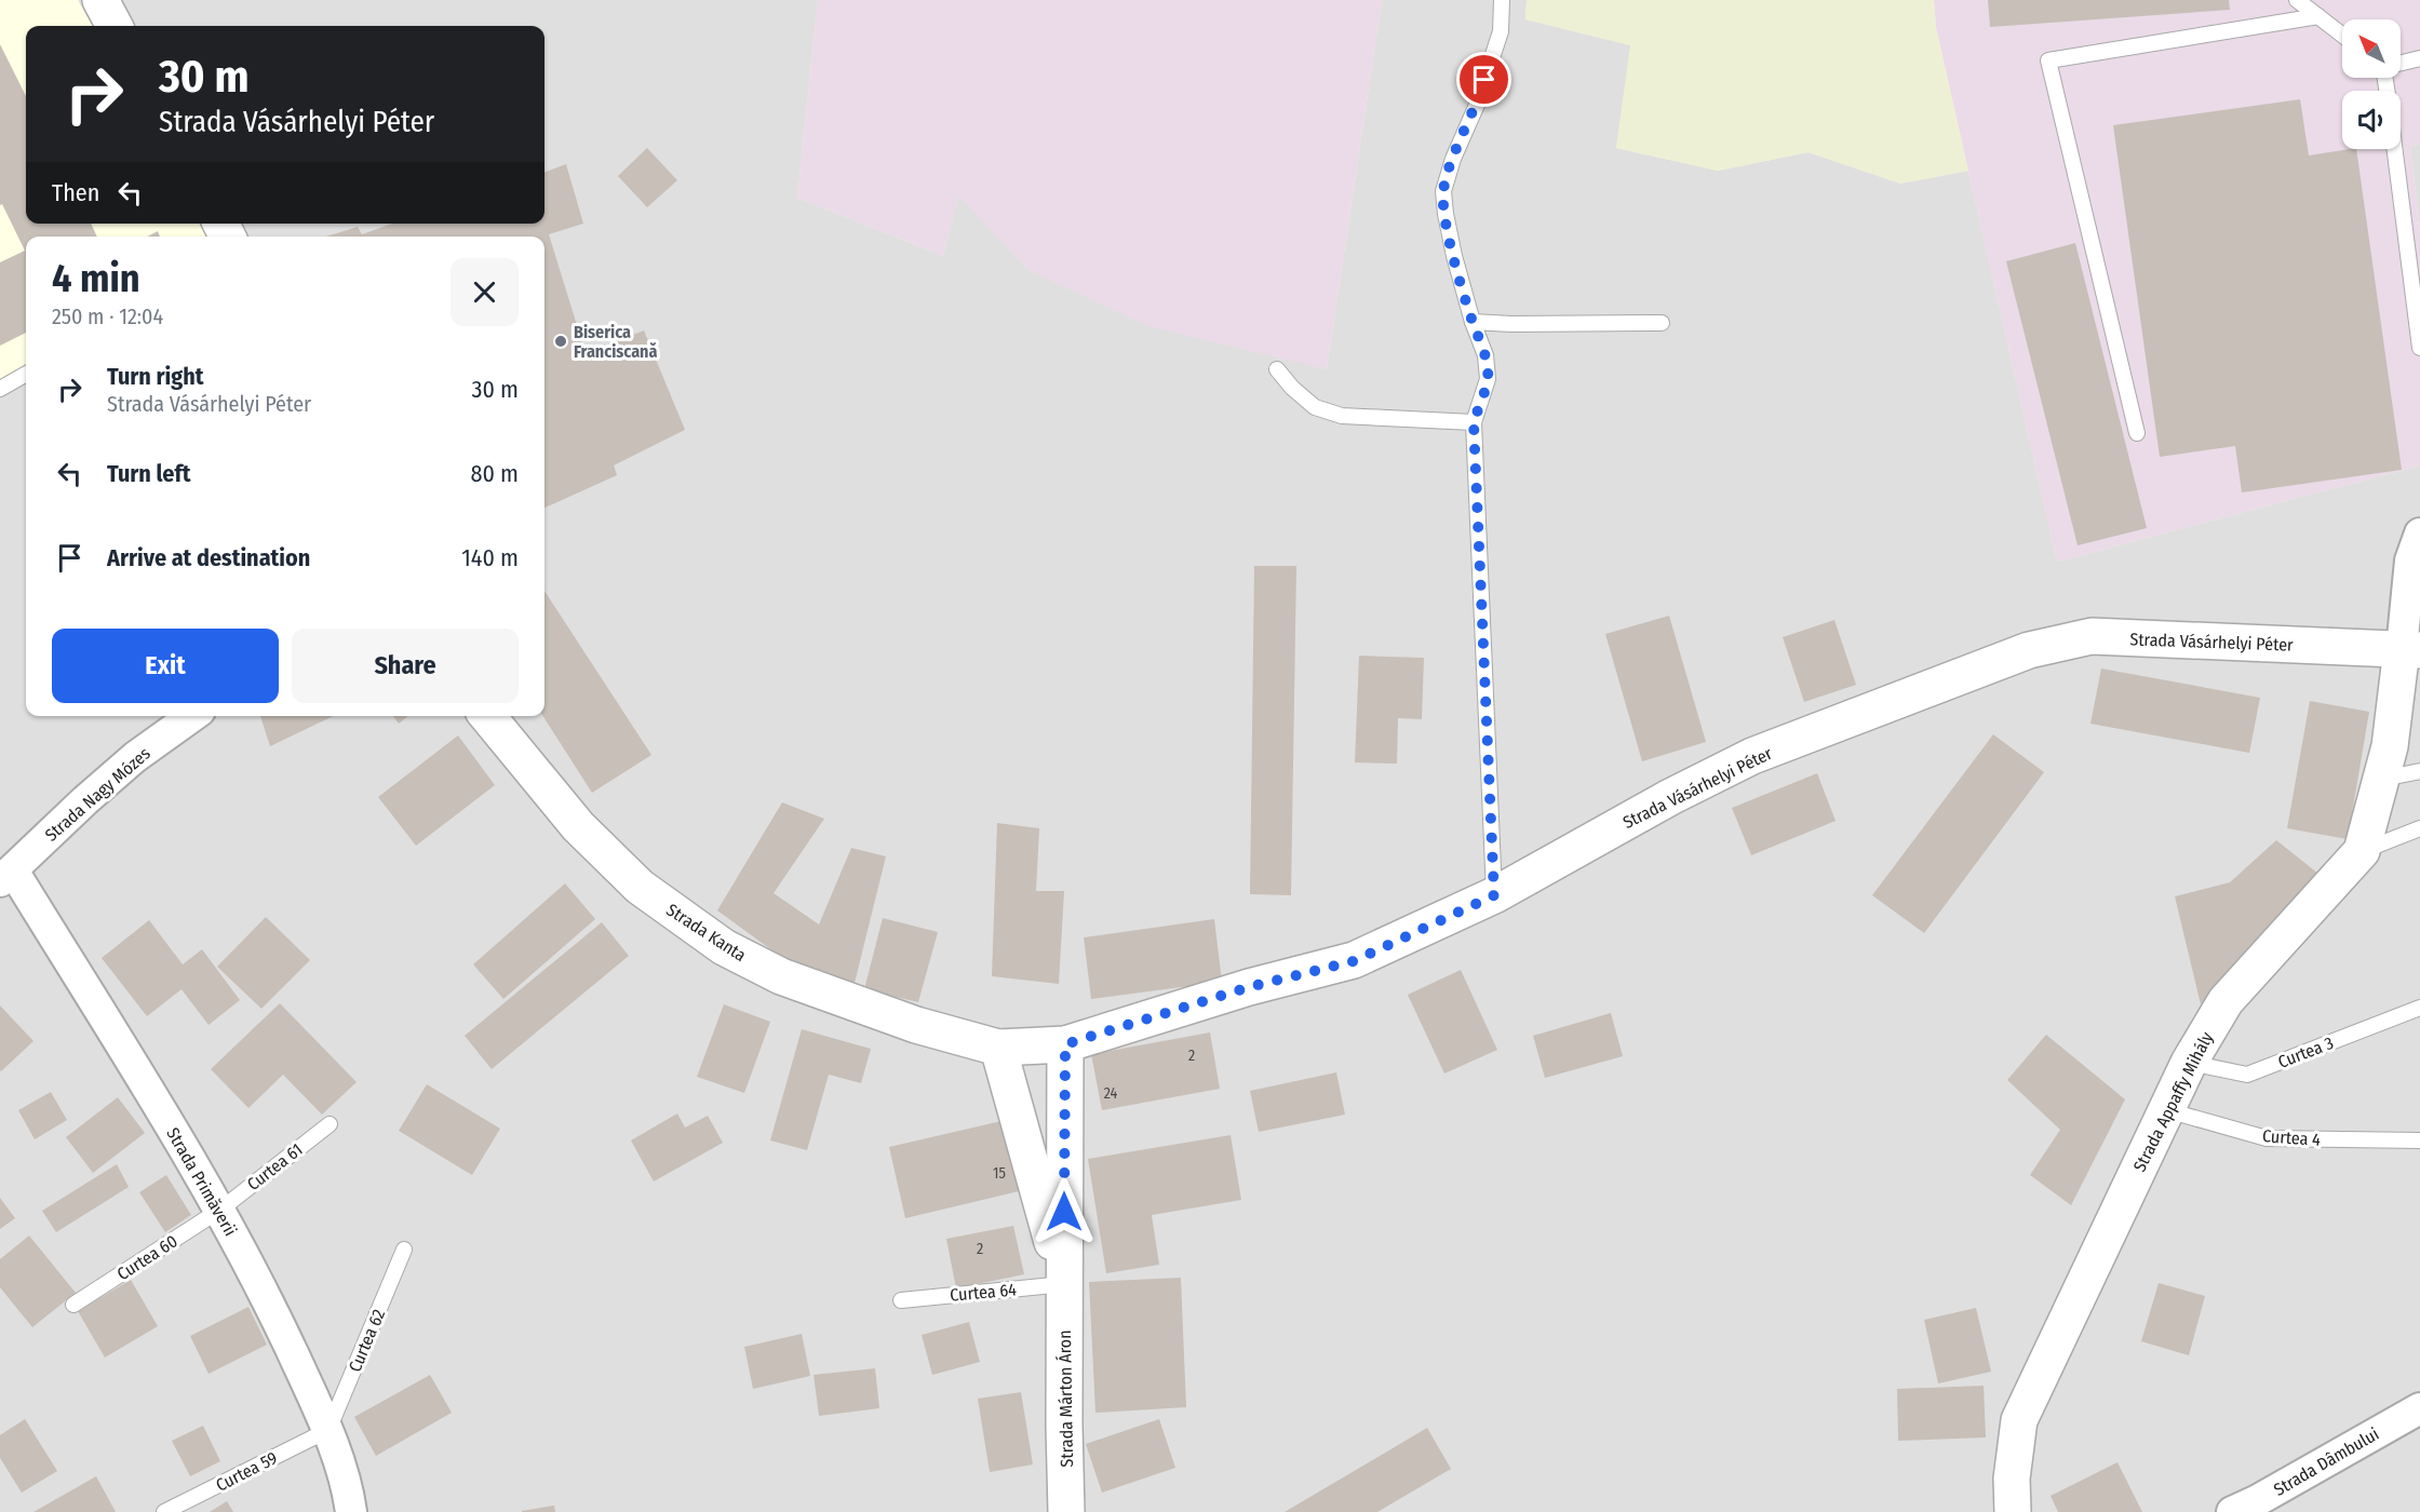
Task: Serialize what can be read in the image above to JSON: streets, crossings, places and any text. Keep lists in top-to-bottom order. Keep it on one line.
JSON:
{"streets":{"street":["Strada Vásárhelyi Péter","Strada Nagy Mózes","Strada Kanta","Strada Appaffy Mihály","Strada Primăverii","Strada Márton Áron","Strada Dâmbului"],"lane":["Curtea 3","Curtea 4","Curtea 61","Curtea 60","Curtea 64","Curtea 62","Curtea 59"]},"crossings":[["Strada Vásárhelyi Péter","Strada Kanta"],["Strada Vásárhelyi Péter","Strada Appaffy Mihály"],["Strada Vásárhelyi Péter","Strada Márton Áron"],["Strada Nagy Mózes","Strada Primăverii"],["Strada Kanta","Strada Márton Áron"],["Curtea 3","Strada Appaffy Mihály"],["Strada Appaffy Mihály","Curtea 4"],["Curtea 61","Strada Primăverii"],["Curtea 61","Curtea 60"],["Strada Primăverii","Curtea 60"],["Strada Primăverii","Curtea 62"],["Strada Primăverii","Curtea 59"],["Curtea 64","Strada Márton Áron"],["Curtea 62","Curtea 59"]],"places":["Biserica Franciscană"],"house_numbers":["2","24","15","2"],"north":"top left","page":{"turn":["30 m","Strada Vásárhelyi Péter"],"then":"Then","heading":["4 min","250 m · 12:04"],"list":[{"name":"Turn right","note":"Strada Vásárhelyi Péter","value":"30 m"},{"name":"Turn left","value":"80 m"},{"name":"Arrive at destination","value":"140 m"}],"buttons":["Exit","Share"]}}
